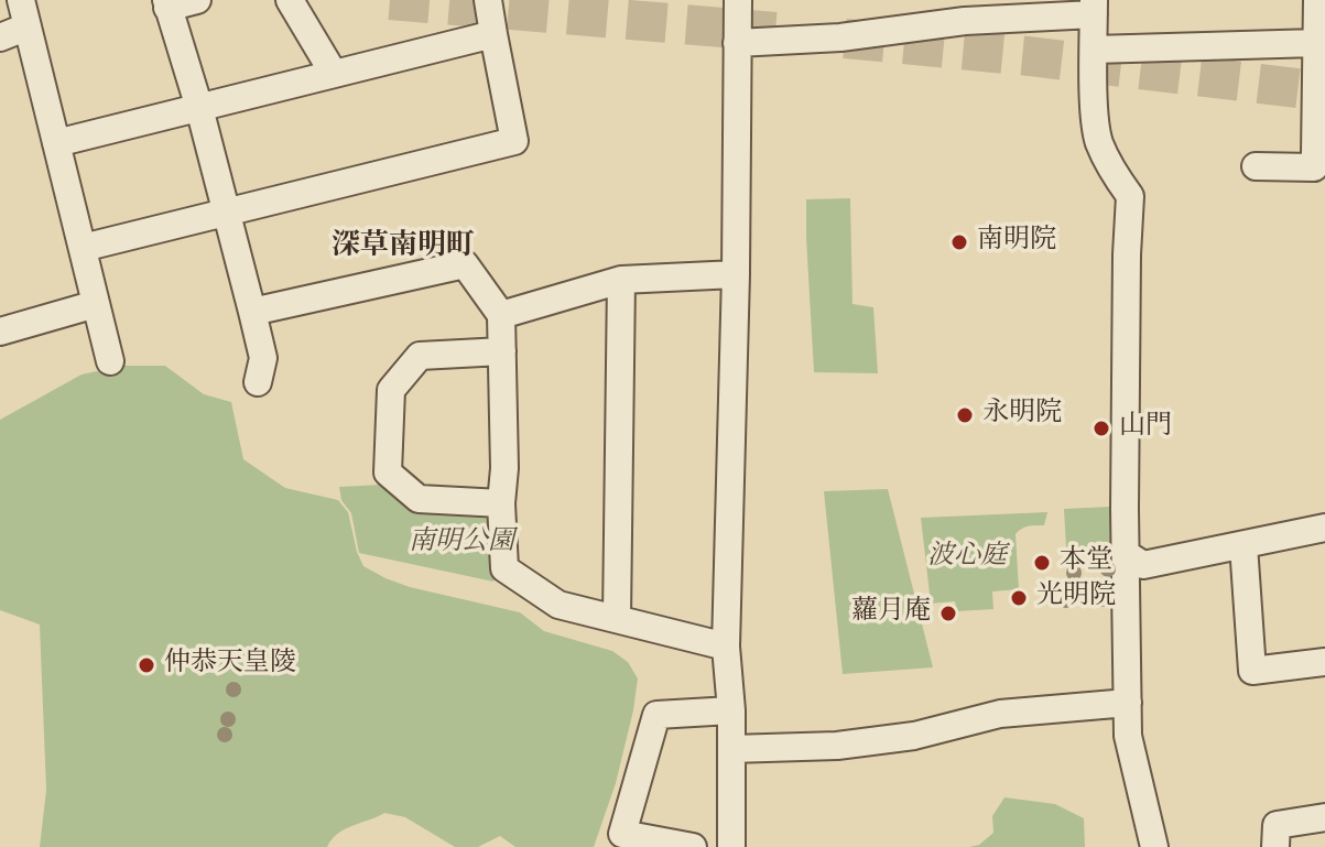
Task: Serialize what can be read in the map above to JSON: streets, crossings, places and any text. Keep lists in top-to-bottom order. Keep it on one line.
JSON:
{"districts":["深草南明町"],"parks":["南明公園","波心庭"],"places":["南明院","永明院","山門","本堂","光明院","蘿月庵","仲恭天皇陵"]}
